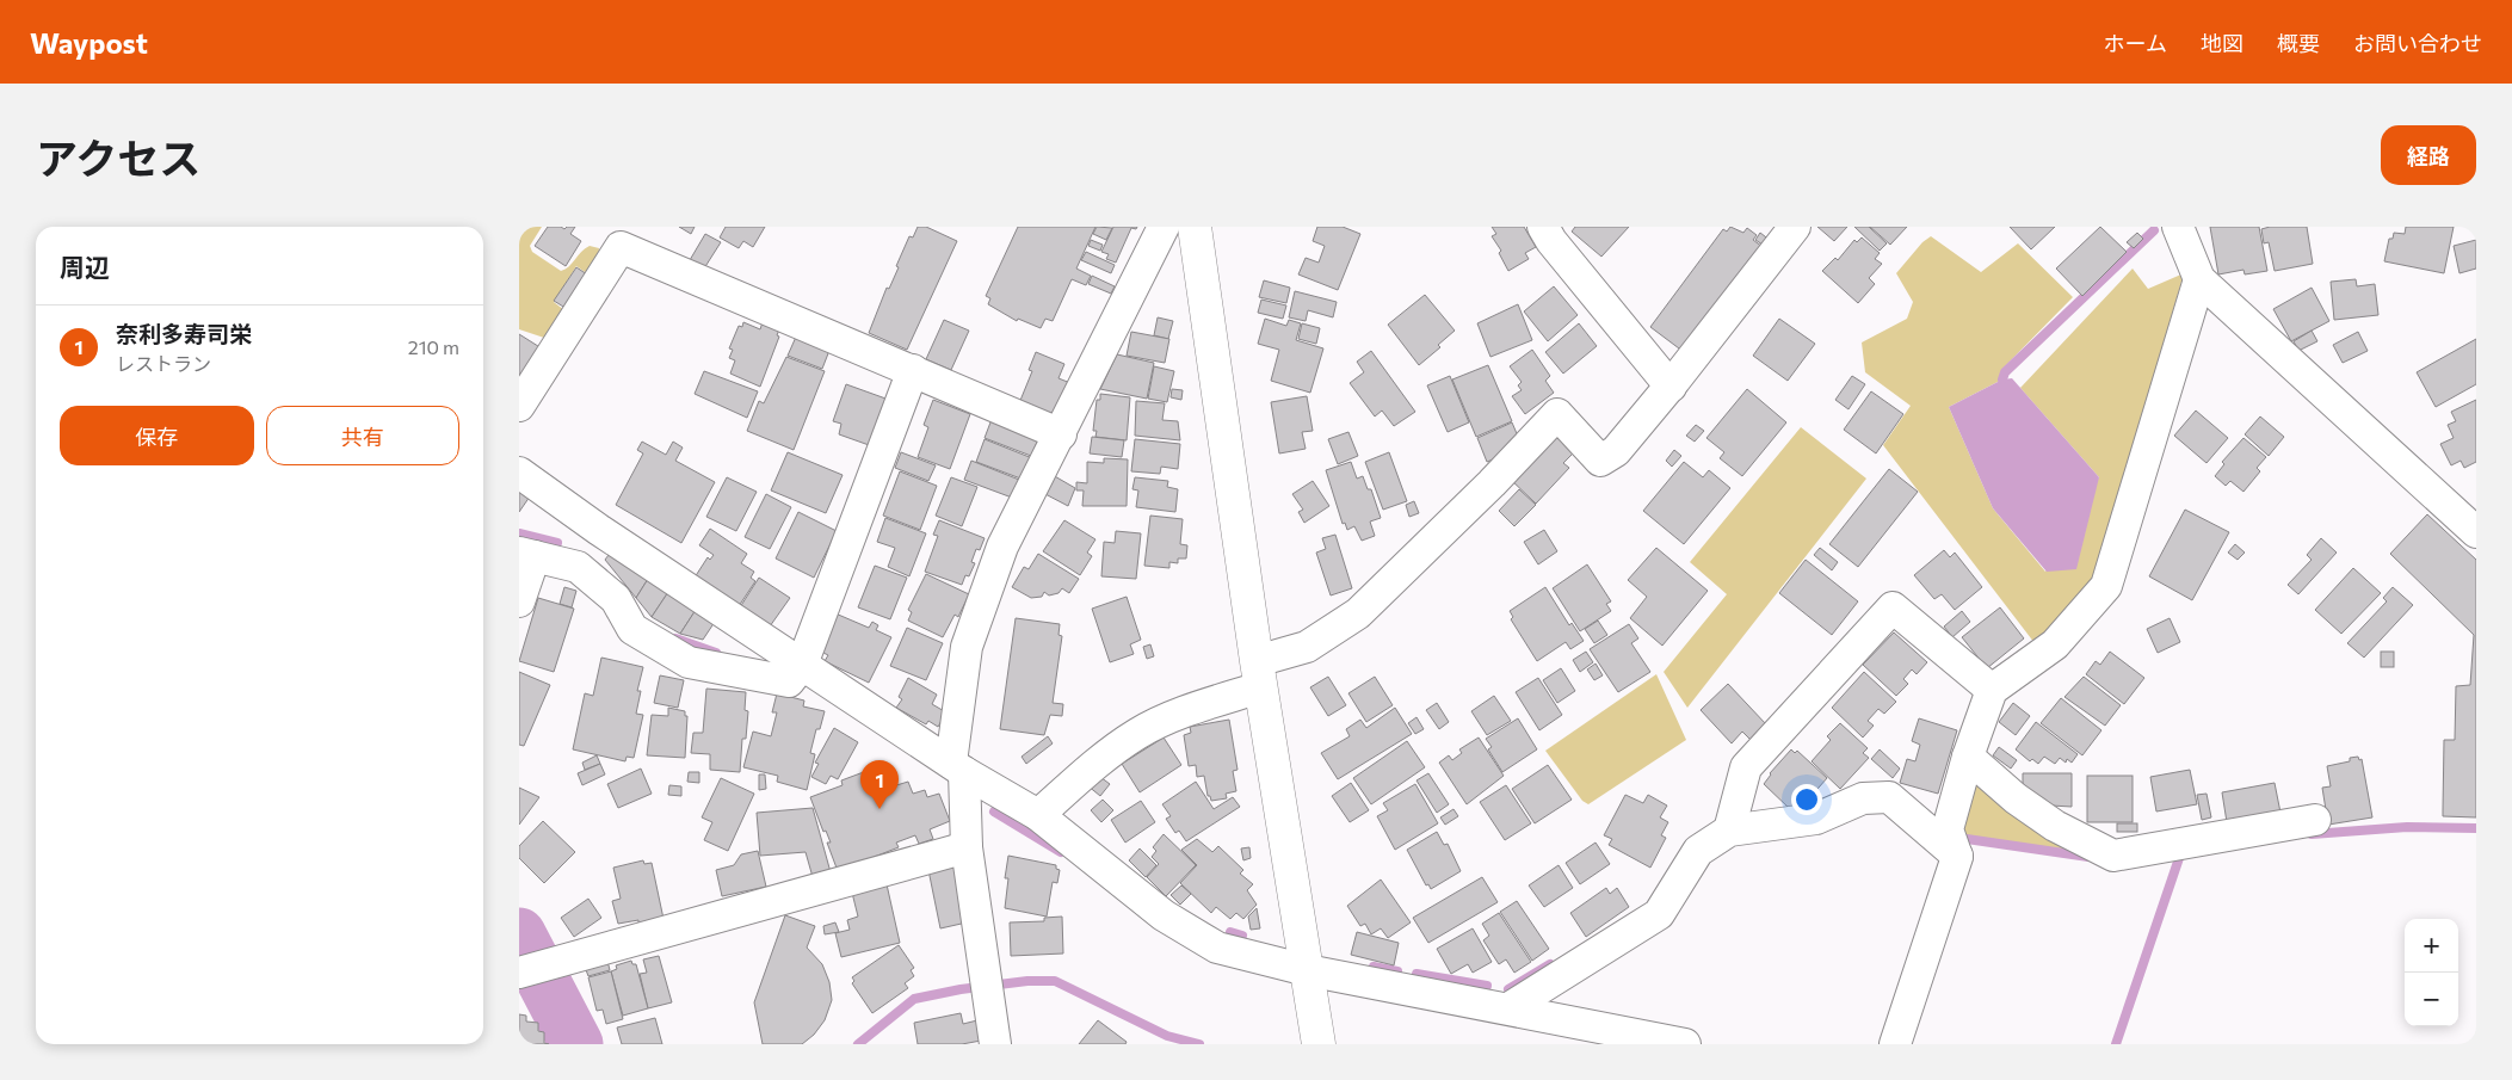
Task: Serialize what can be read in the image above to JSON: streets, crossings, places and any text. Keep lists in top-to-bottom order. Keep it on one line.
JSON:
{"page":{"header":"Waypost","nav":["ホーム","地図","概要","お問い合わせ"],"title":"アクセス","buttons":["経路",["保存","共有"]],"heading":"周辺","list":[{"mark":"1","name":"奈利多寿司栄","note":"レストラン","value":"210 m"}],"pins":"1","map_buttons":["+","−"]}}
